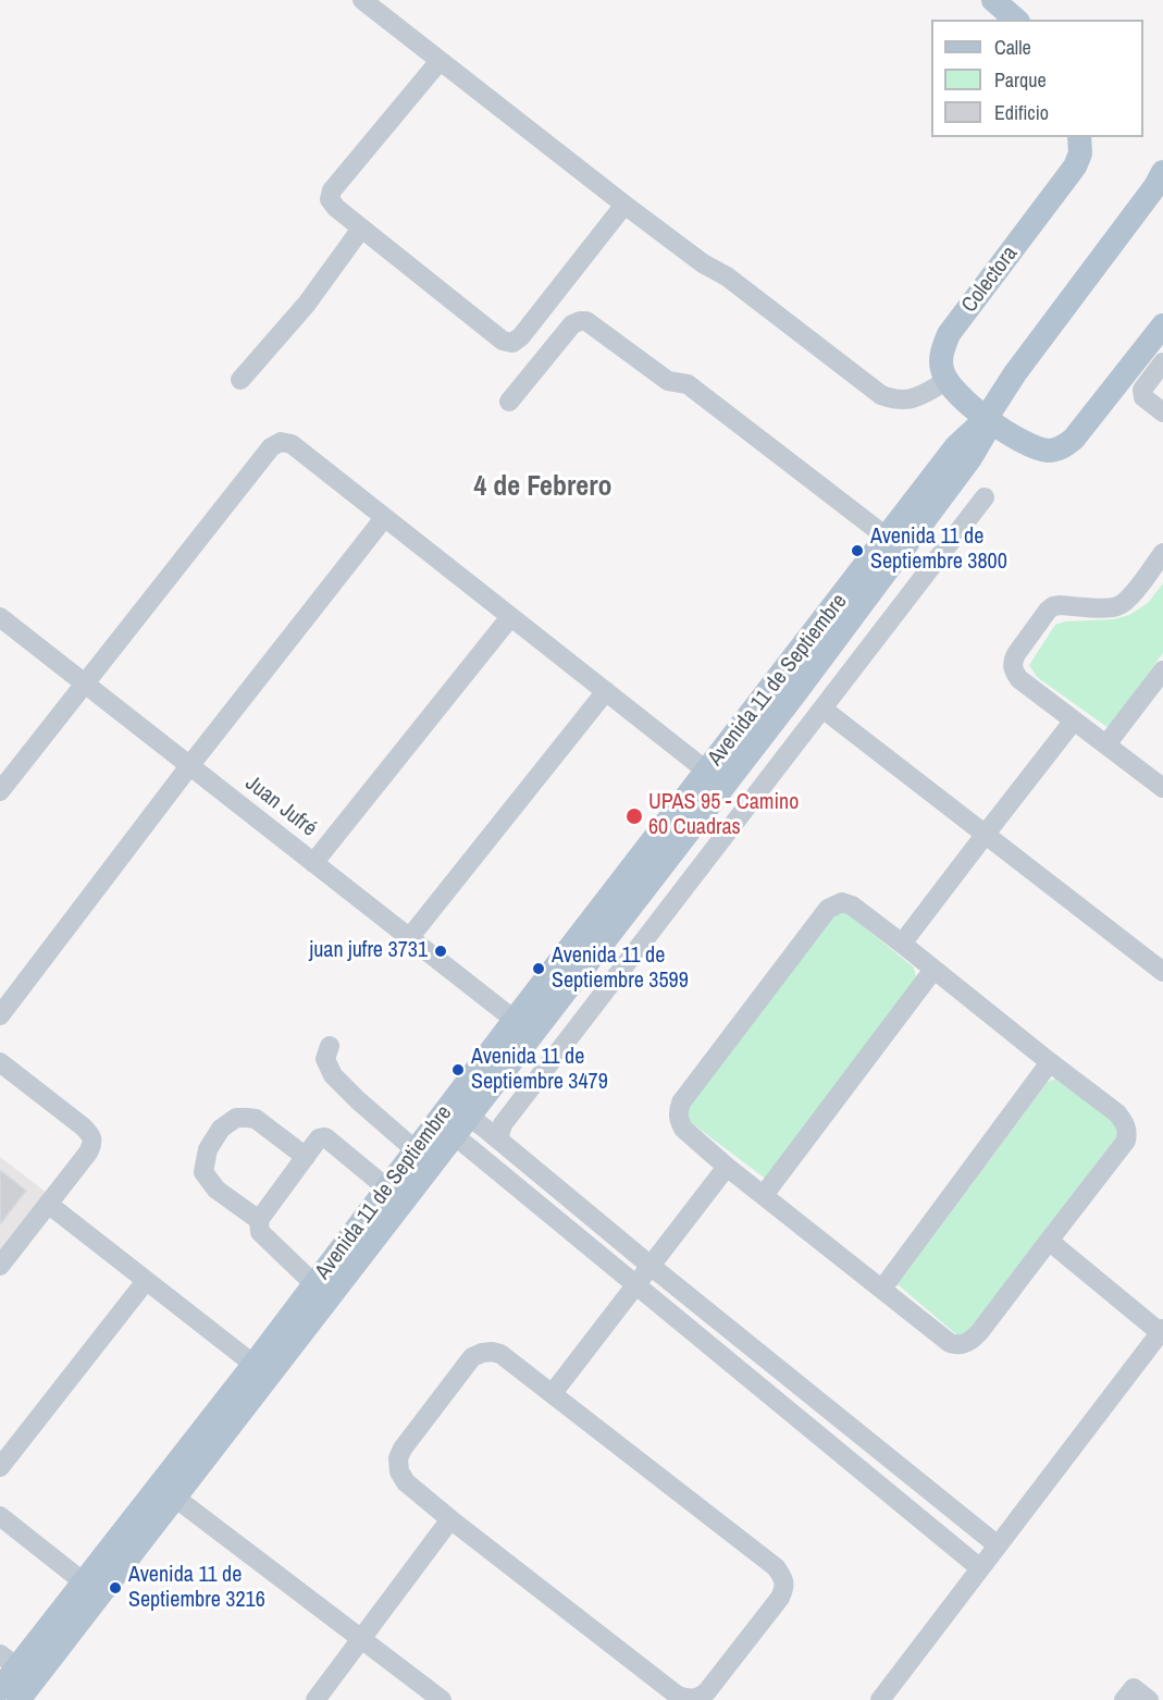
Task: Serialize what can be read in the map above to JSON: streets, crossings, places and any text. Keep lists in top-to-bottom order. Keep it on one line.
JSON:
{"streets":{"main road":["Colectora","Avenida 11 de Septiembre"],"street":["Juan Jufré"]},"crossings":[["Avenida 11 de Septiembre","Juan Jufré"]],"districts":["4 de Febrero"],"places":["Avenida 11 de Septiembre 3800","UPAS 95 - Camino 60 Cuadras","juan jufre 3731","Avenida 11 de Septiembre 3599","Avenida 11 de Septiembre 3479","Avenida 11 de Septiembre 3216"],"legend":["Calle","Parque","Edificio"]}
